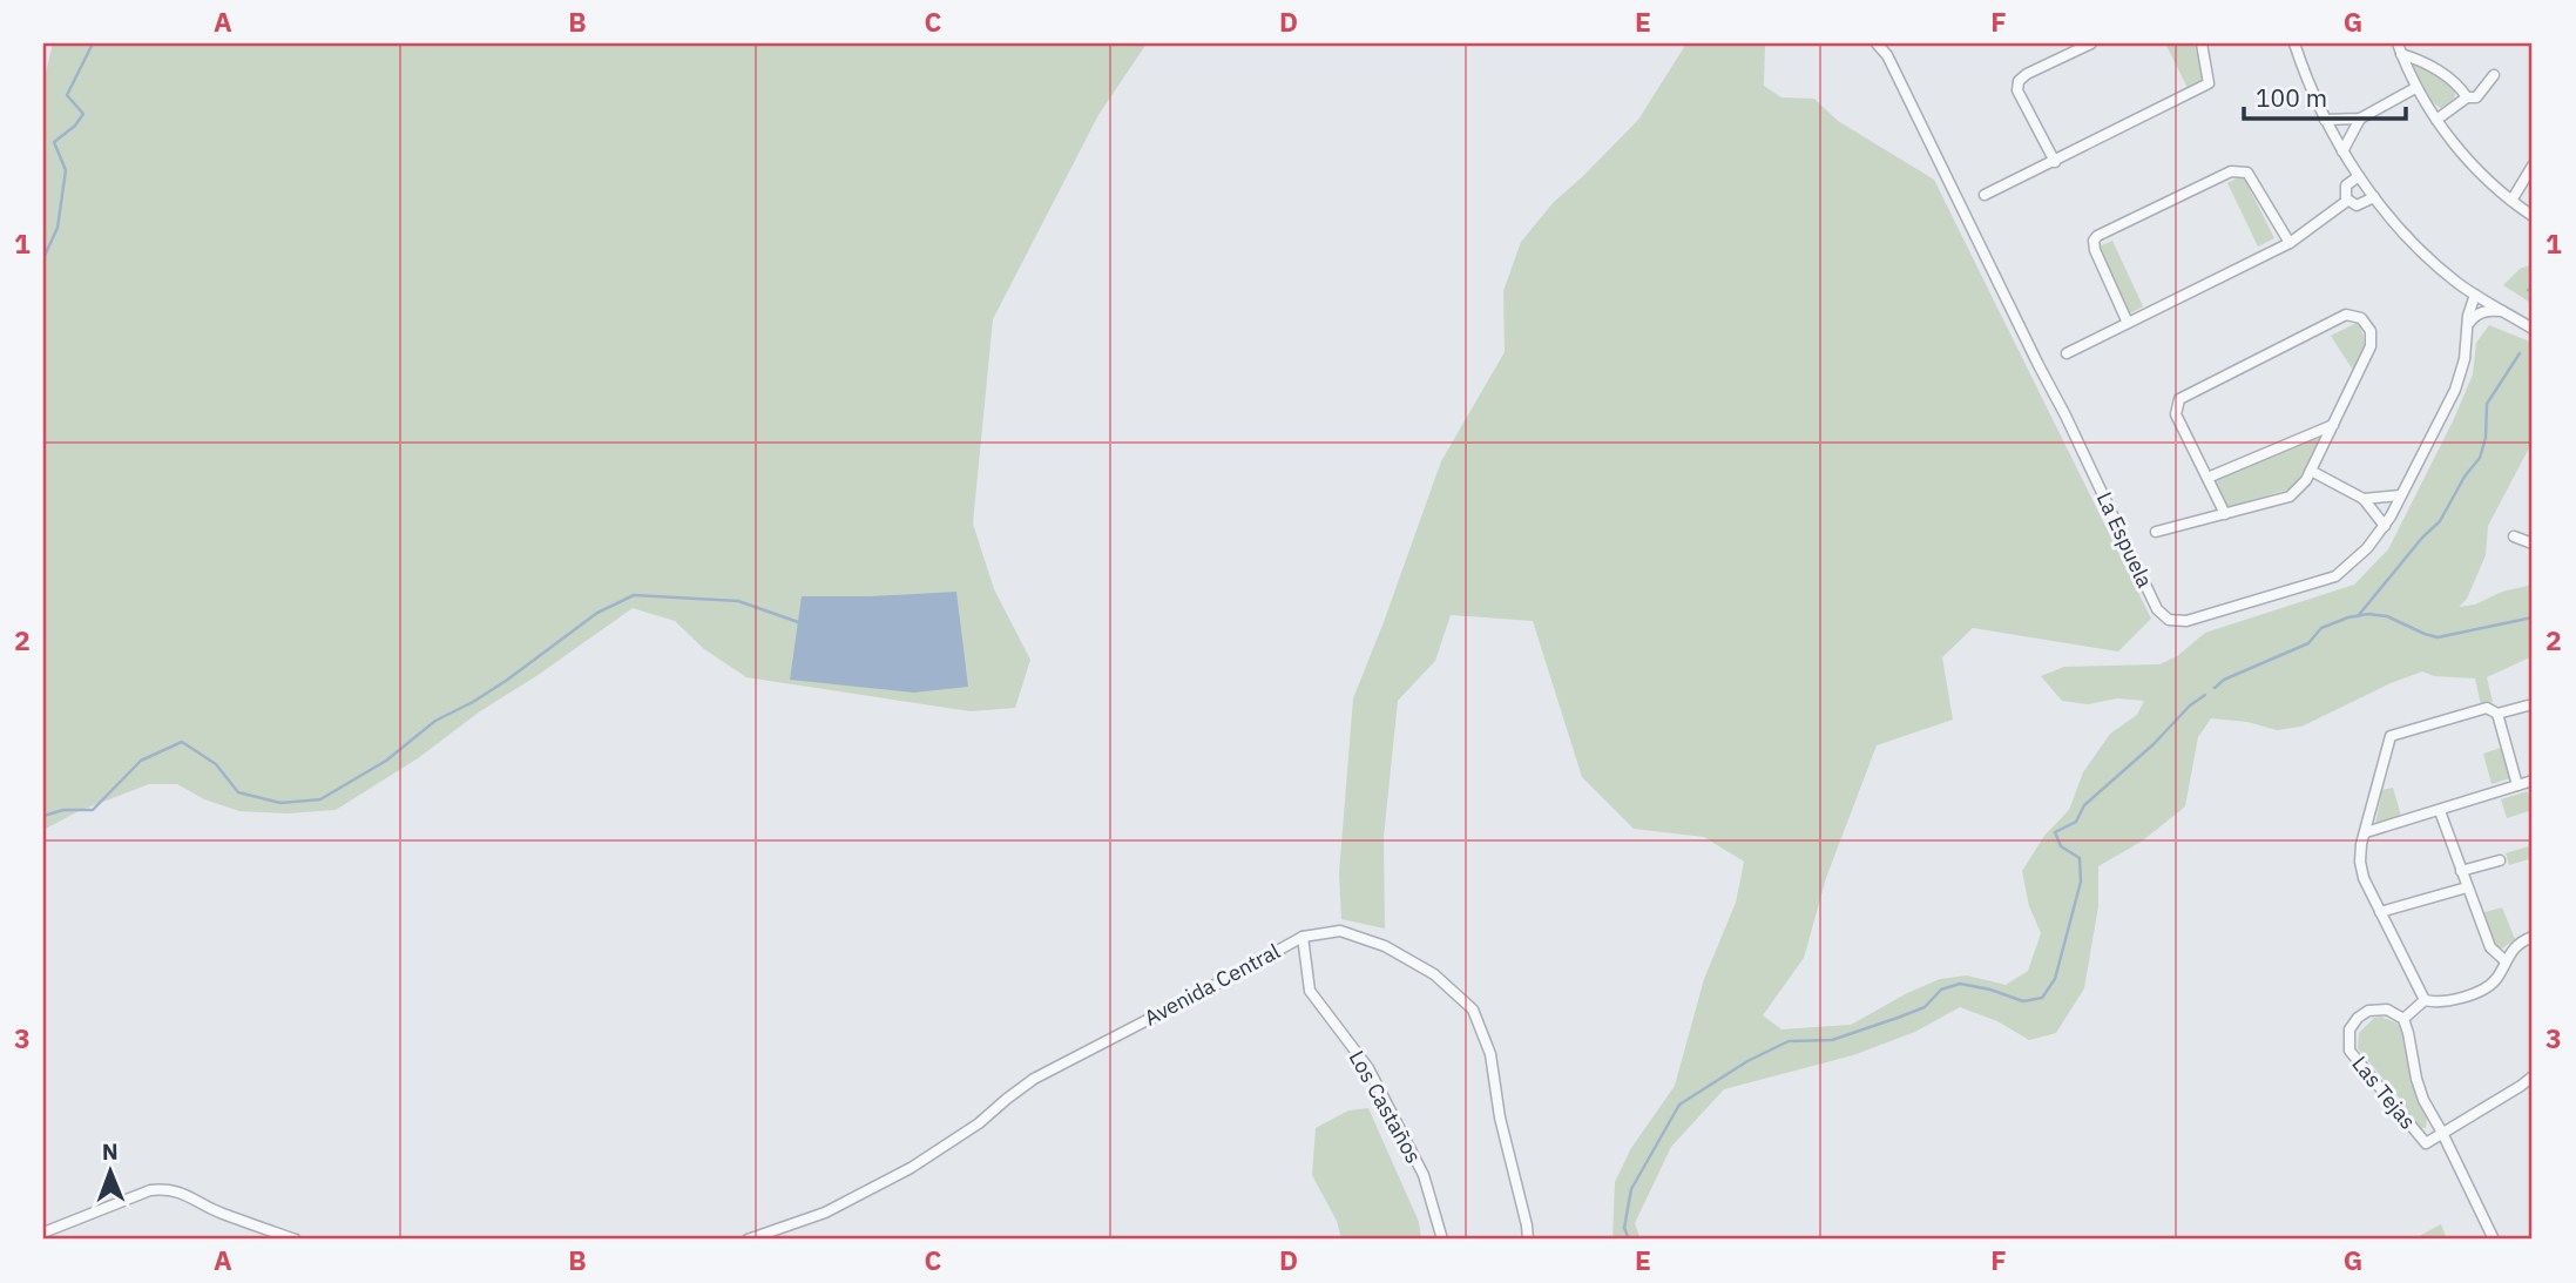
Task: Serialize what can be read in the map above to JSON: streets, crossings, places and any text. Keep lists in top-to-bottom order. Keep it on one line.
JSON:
{"streets":{"street":["La Espuela","Avenida Central","Las Tejas","Los Castaños"]},"crossings":[["Avenida Central","Los Castaños"]],"scale_bar":"100 m","north":"top","grid":{"columns":["A","B","C","D","E","F","G"],"rows":["1","2","3"]}}
